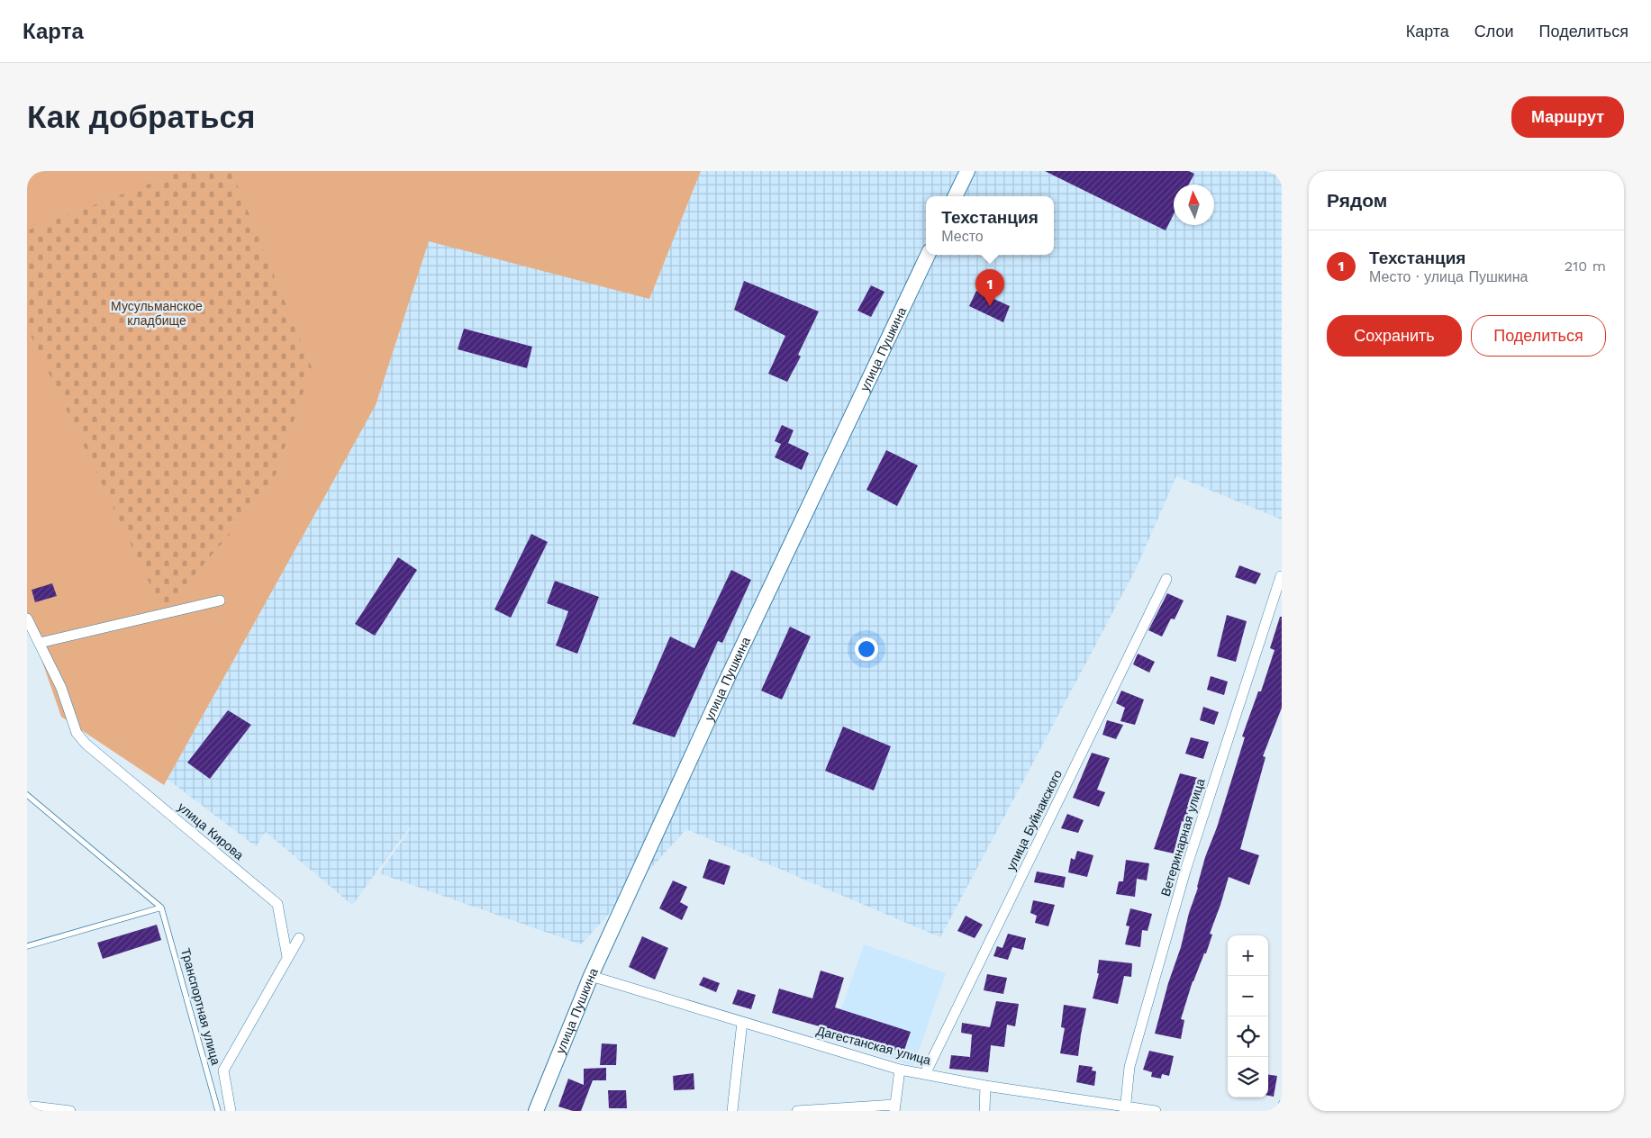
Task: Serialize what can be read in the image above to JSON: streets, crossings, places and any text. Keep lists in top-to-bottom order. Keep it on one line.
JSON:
{"streets":{"street":["улица Пушкина","улица Буйнакского","улица Кирова","Ветеринарная улица","Дагестанская улица"],"lane":["Транспортная улица"]},"crossings":[["улица Пушкина","Дагестанская улица"],["улица Буйнакского","Дагестанская улица"],["Ветеринарная улица","Дагестанская улица"]],"parks":["Мусульманское кладбище"],"north":"top","page":{"header":"Карта","nav":["Карта","Слои","Поделиться"],"buttons":["Маршрут",["Сохранить","Поделиться"]],"title":"Как добраться","heading":"Рядом","popup":["Техстанция","Место"],"list":[{"mark":"1","name":"Техстанция","note":"Место · улица Пушкина","value":"210 m"}],"pins":"1","map_buttons":["+","−"]}}
